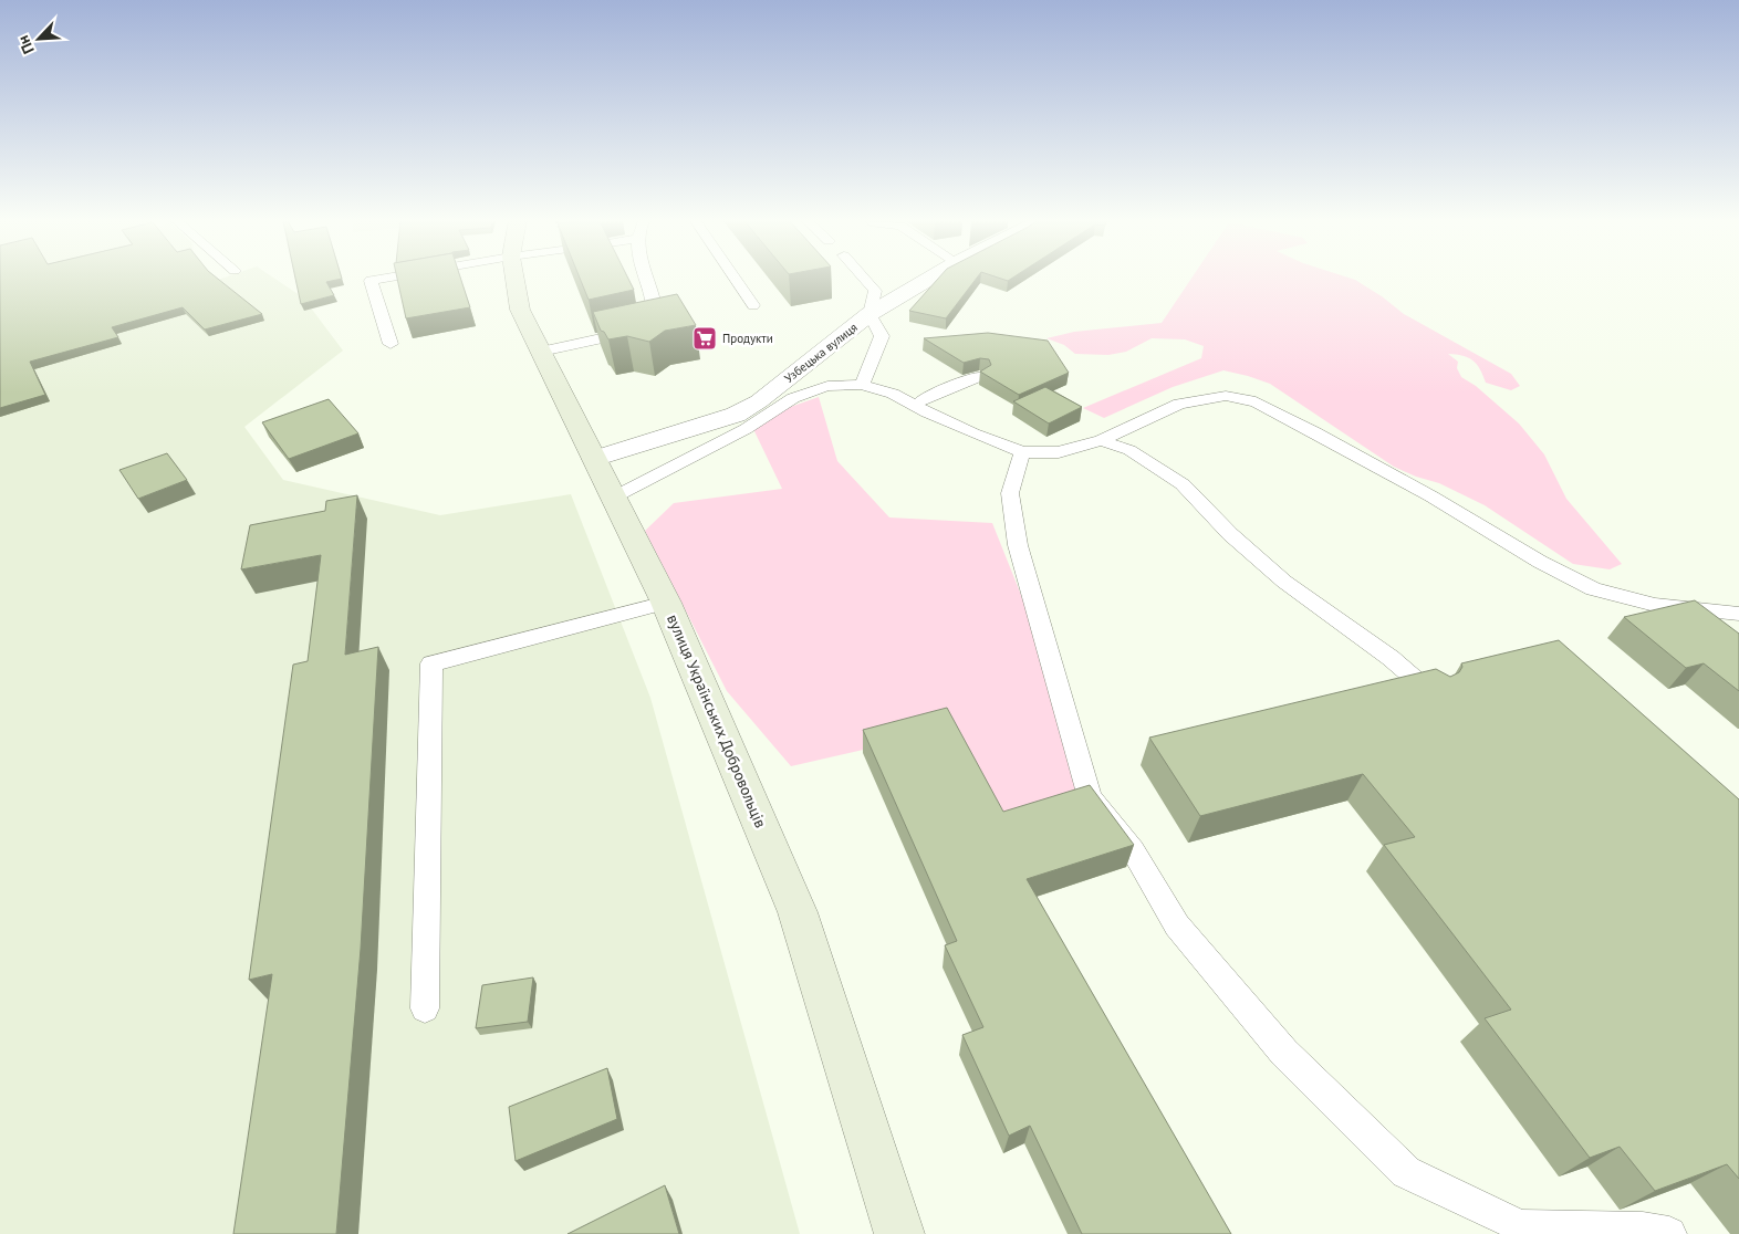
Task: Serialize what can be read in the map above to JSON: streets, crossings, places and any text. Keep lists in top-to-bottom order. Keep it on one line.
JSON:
{"streets":{"street":["Узбецька вулиця","вулиця Українських Добровольців"]},"crossings":[["Узбецька вулиця","вулиця Українських Добровольців"]],"places":{"supermarket":["Продукти"]},"north":"bottom left"}
